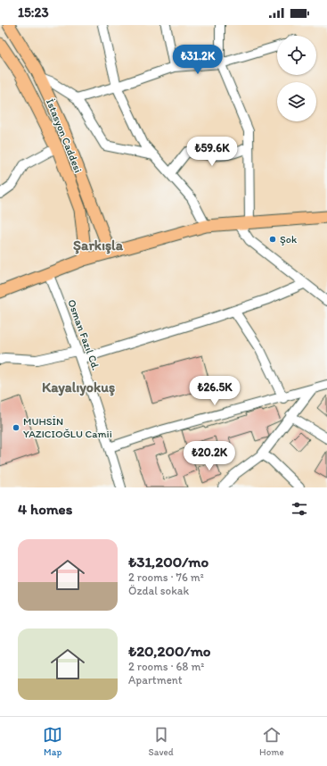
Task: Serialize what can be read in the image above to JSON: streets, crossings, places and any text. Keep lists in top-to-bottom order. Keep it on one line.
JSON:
{"streets":{"main road":["İstasyon Caddesi"],"street":["Osman Fazıl Cd."]},"districts":["Şarkışla","Kayalıyokuş"],"places":["Şok","MUHSİN YAZICIOĞLU Camii"],"page":{"status":"15:23","price":["₺31.2K","₺59.6K","₺26.5K","₺20.2K"],"heading":"4 homes","list":[{"name":"₺31,200/mo","note":"2 rooms · 76 m² · Özdal sokak"},{"name":"₺20,200/mo","note":"2 rooms · 68 m² · Apartment"}],"tabs":["Map","Saved","Home"]}}
